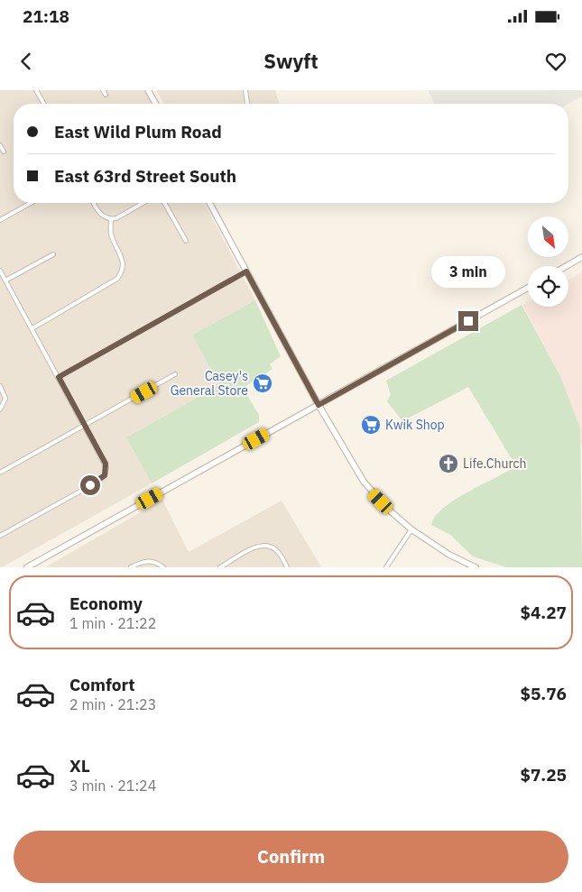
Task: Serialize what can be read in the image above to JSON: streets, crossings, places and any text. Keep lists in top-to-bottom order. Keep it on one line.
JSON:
{"places":{"supermarket":["Casey's General Store","Kwik Shop"],"church":["Life.Church"]},"north":"bottom right","page":{"status":"21:18","header":"Swyft","banner":["East Wild Plum Road","East 63rd Street South"],"bubble":"3 min","list":[{"name":"Economy","note":"1 min · 21:22","value":"$4.27"},{"name":"Comfort","note":"2 min · 21:23","value":"$5.76"},{"name":"XL","note":"3 min · 21:24","value":"$7.25"}],"buttons":"Confirm"}}
